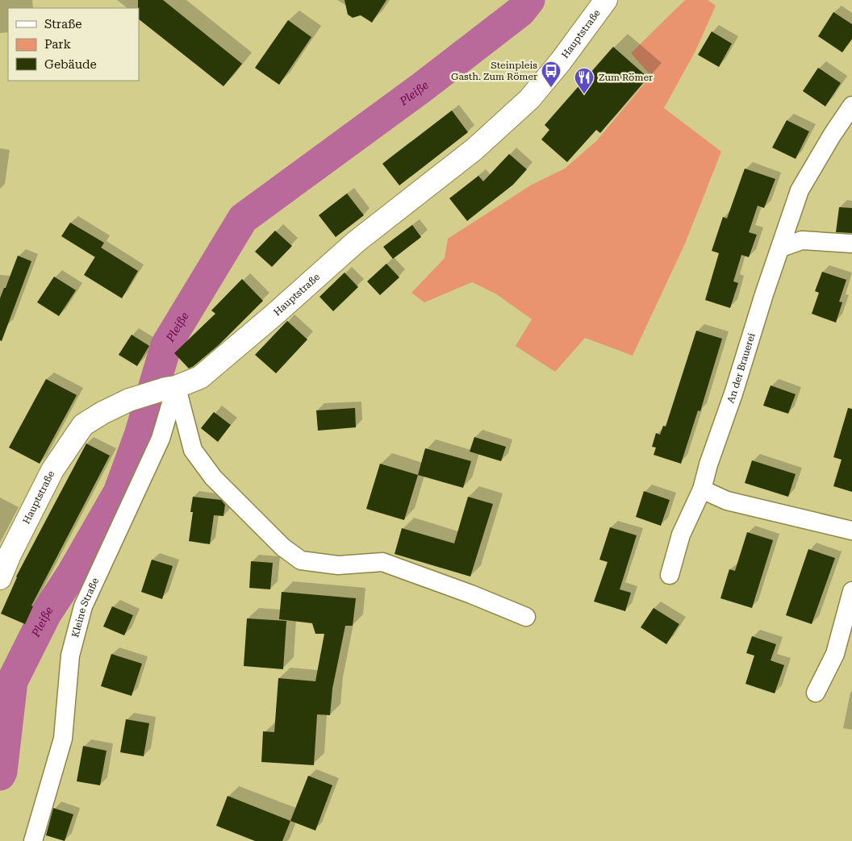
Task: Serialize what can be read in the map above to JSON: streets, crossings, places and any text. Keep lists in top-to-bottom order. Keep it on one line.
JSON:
{"streets":{"main road":["Hauptstraße"],"street":["An der Brauerei","Kleine Straße"]},"crossings":[["Hauptstraße","Kleine Straße"]],"water":["Pleiße"],"places":{"bus stop":["Steinpleis Gasth. Zum Römer"],"restaurant":["Zum Römer"]},"legend":["Straße","Park","Gebäude"]}
